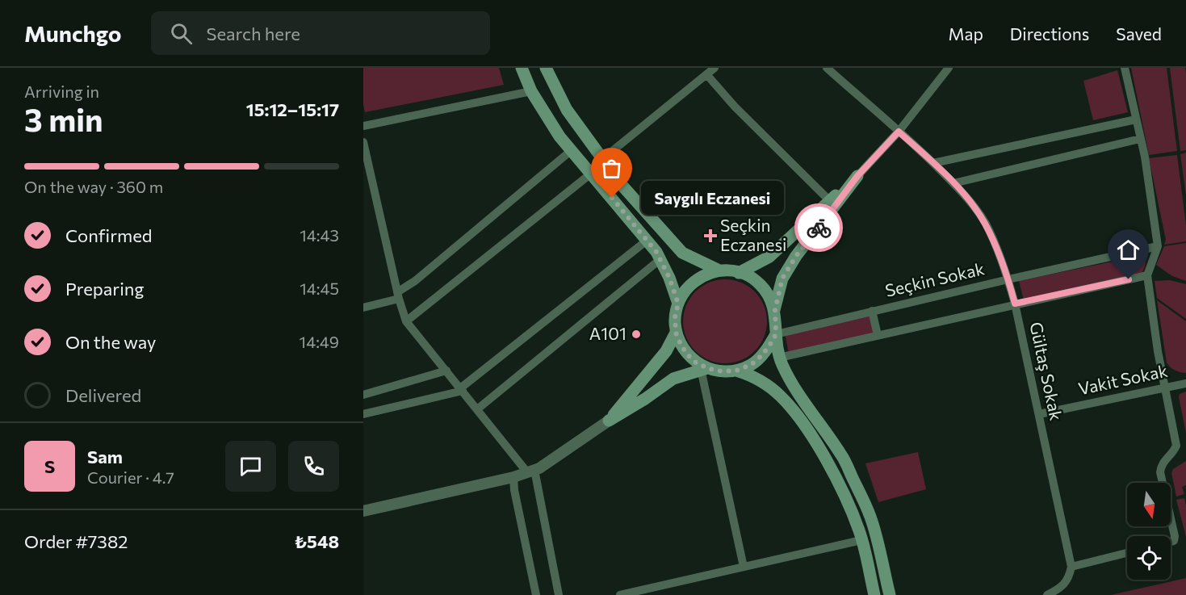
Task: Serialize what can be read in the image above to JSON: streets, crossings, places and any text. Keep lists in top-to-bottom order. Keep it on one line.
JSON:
{"streets":{"street":["Seçkin Sokak","Gültaş Sokak","Vakit Sokak"]},"crossings":[["Seçkin Sokak","Gültaş Sokak"],["Gültaş Sokak","Vakit Sokak"]],"places":{"other":["Saygılı Eczanesi","A101"],"health":["Seçkin Eczanesi"]},"north":"bottom","page":{"header":"Munchgo","search":"Search here","nav":["Map","Directions","Saved"],"heading":["3 min","Arriving in","15:12–15:17"],"panel":["Sam","Courier · 4.7","Order #7382","₺548"],"bar":"On the way · 360 m","bubble":"Saygılı Eczanesi","list":[["Confirmed","14:43"],["Preparing","14:45"],["On the way","14:49"],"Delivered"],"round":"S"}}
